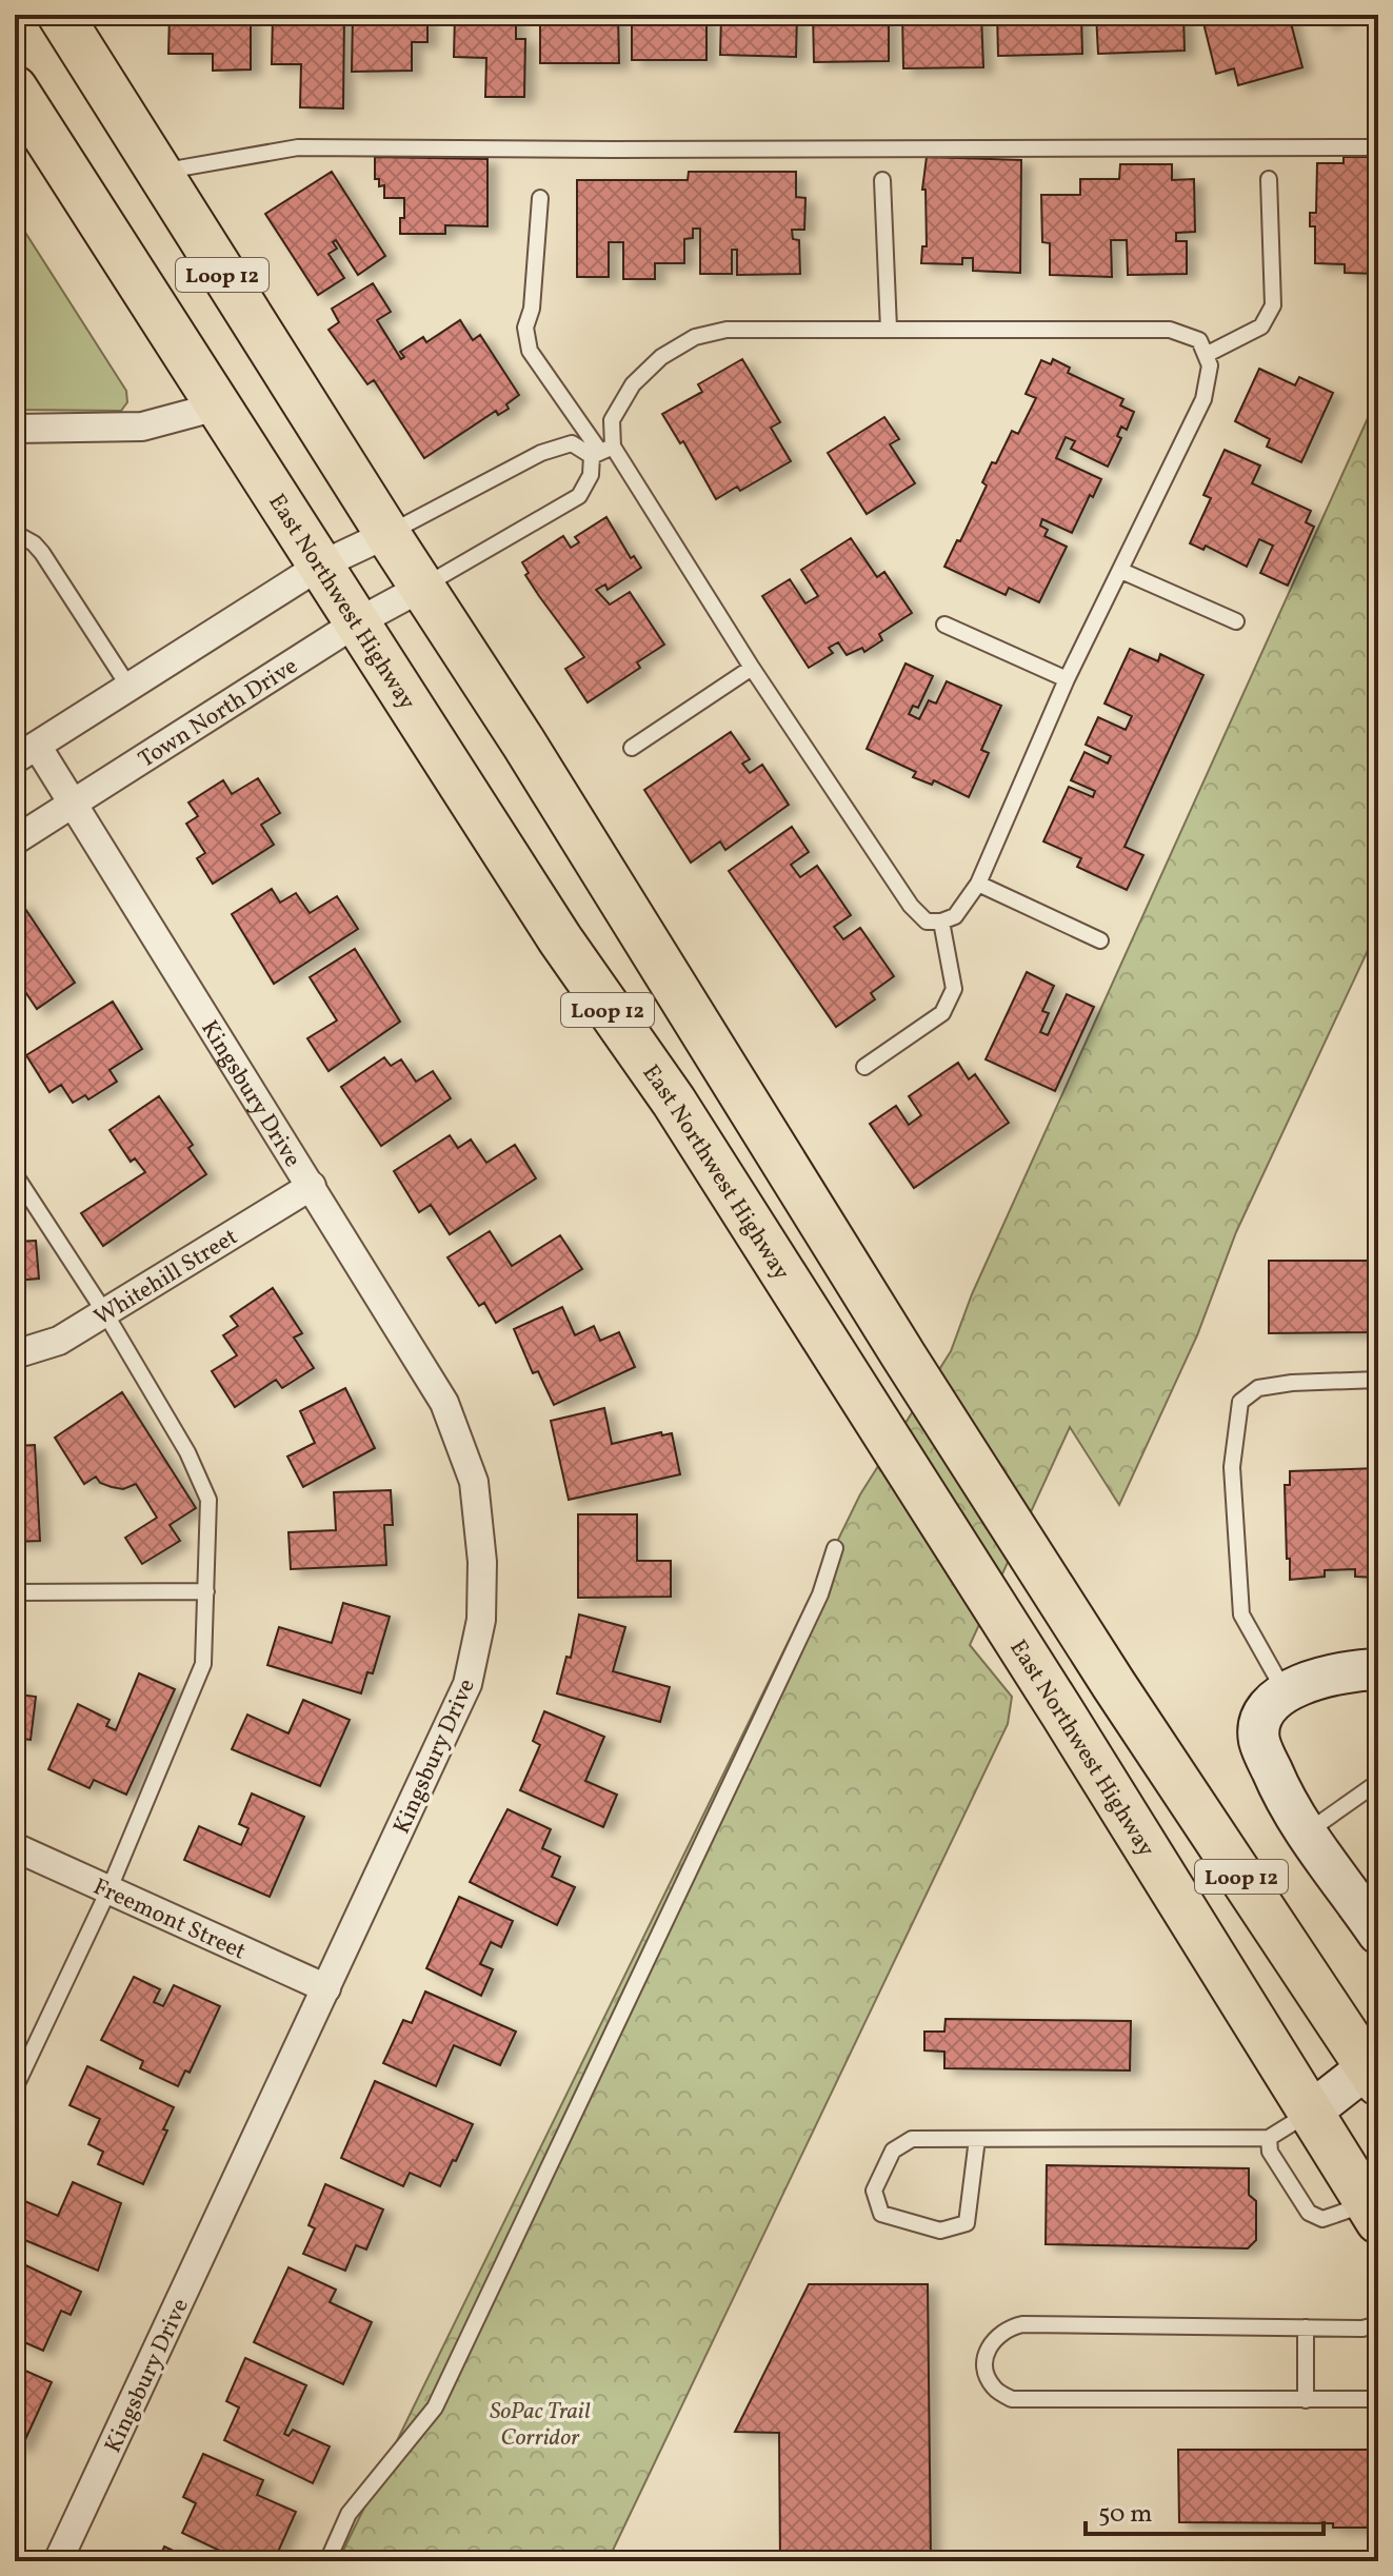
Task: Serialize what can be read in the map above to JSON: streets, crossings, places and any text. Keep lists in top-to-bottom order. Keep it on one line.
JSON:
{"streets":{"main road":["Loop 12","East Northwest Highway"],"street":["Town North Drive","Kingsbury Drive","Whitehill Street","Freemont Street"]},"crossings":[["Loop 12","Town North Drive"],["East Northwest Highway","Town North Drive"],["Town North Drive","Kingsbury Drive"],["Kingsbury Drive","Whitehill Street"],["Kingsbury Drive","Freemont Street"]],"parks":["SoPac Trail Corridor"],"scale_bar":"50 m"}
